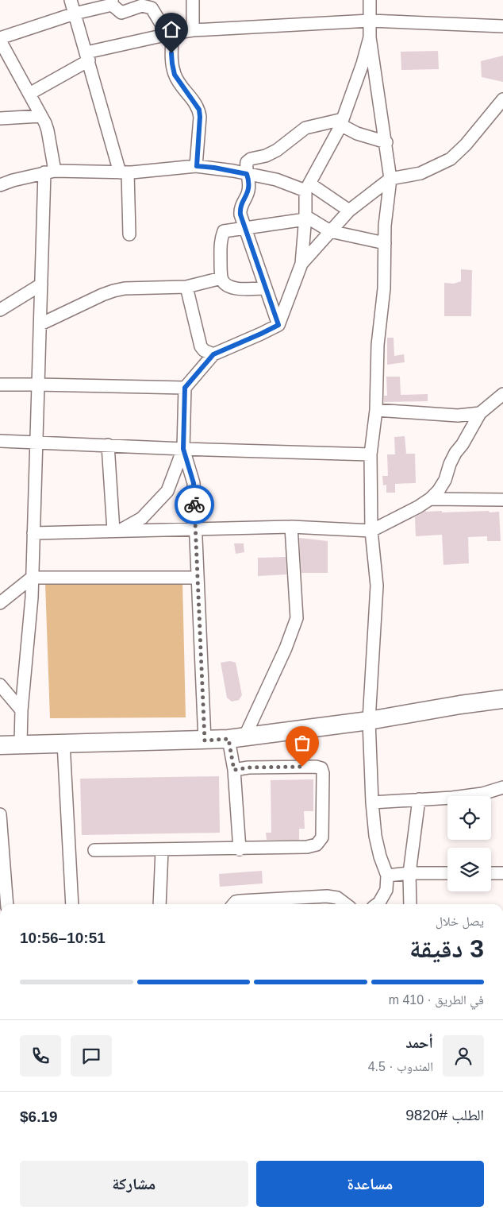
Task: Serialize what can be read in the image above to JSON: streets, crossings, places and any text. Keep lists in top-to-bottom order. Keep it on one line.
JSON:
{"page":{"heading":["3 دقيقة","يصل خلال","10:51–10:56"],"panel":["أحمد","المندوب · 4.5","الطلب #9820","$6.19"],"bar":"في الطريق · 410 m","buttons":["مساعدة","مشاركة"]}}
